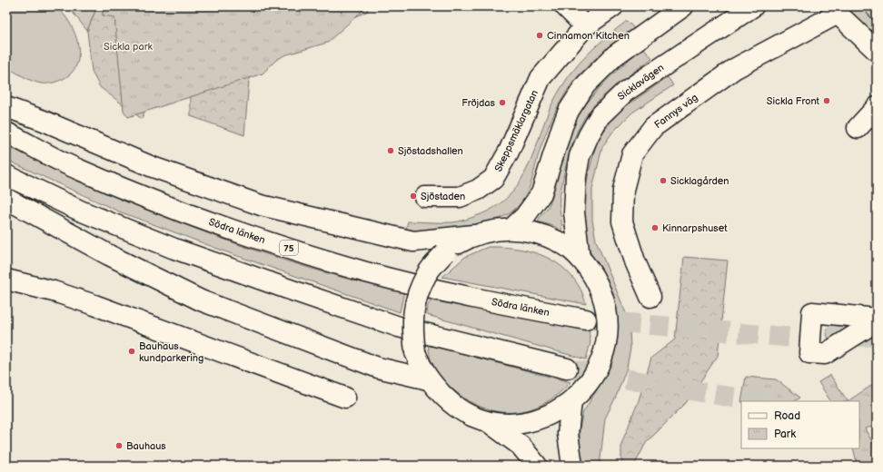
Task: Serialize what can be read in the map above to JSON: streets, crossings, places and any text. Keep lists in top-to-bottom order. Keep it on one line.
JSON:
{"streets":{"main road":["Sicklavägen","Fannys väg","Skeppsmäklargatan","Södra länken","75"]},"parks":["Sickla park"],"places":["Cinnamon Kitchen","Sickla Front","Fröjdas","Sjöstadshallen","Sicklagården","Sjöstaden","Kinnarpshuset","Bauhaus kundparkering","Bauhaus"],"legend":["Road","Park"]}
